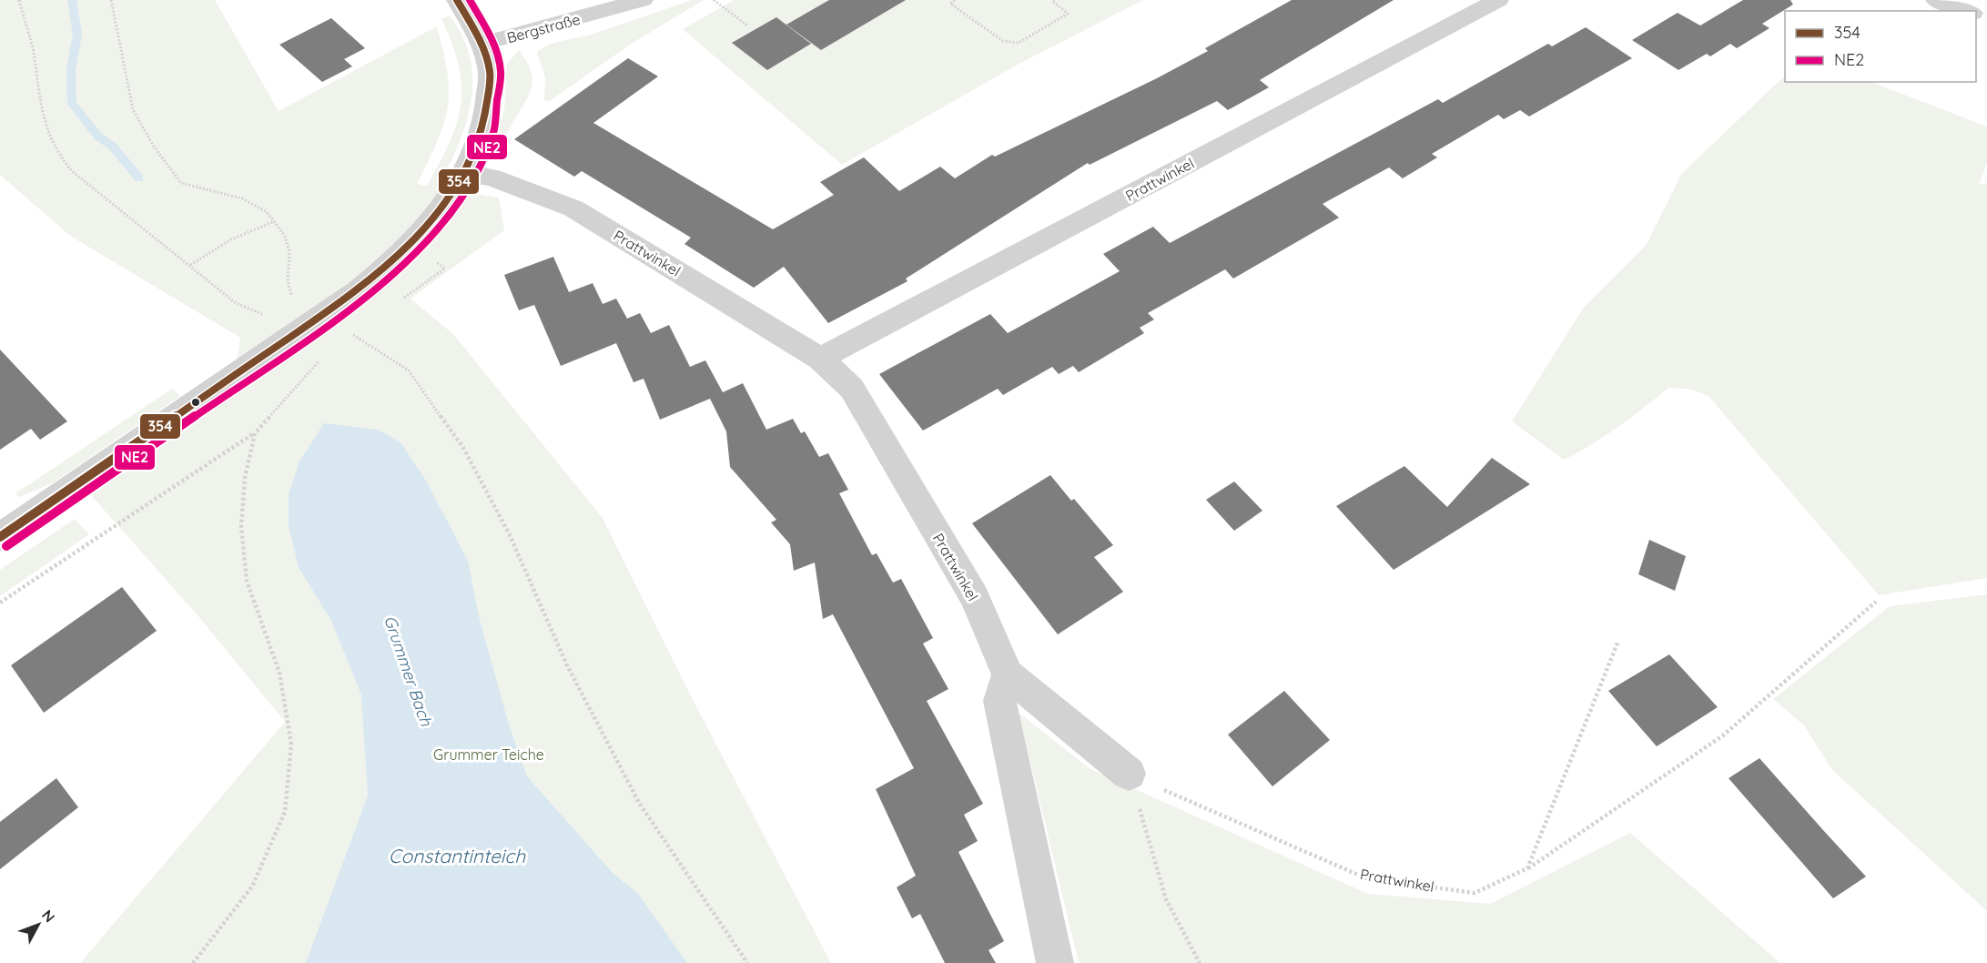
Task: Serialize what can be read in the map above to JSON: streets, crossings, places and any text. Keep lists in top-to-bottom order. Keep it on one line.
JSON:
{"streets":{"street":["Bergstraße","Prattwinkel"]},"water":["Grummer Bach","Constantinteich"],"parks":["Grummer Teiche"],"lines":["transit line 354","transit line NE2"],"legend":["354","NE2"],"north":"top right"}
